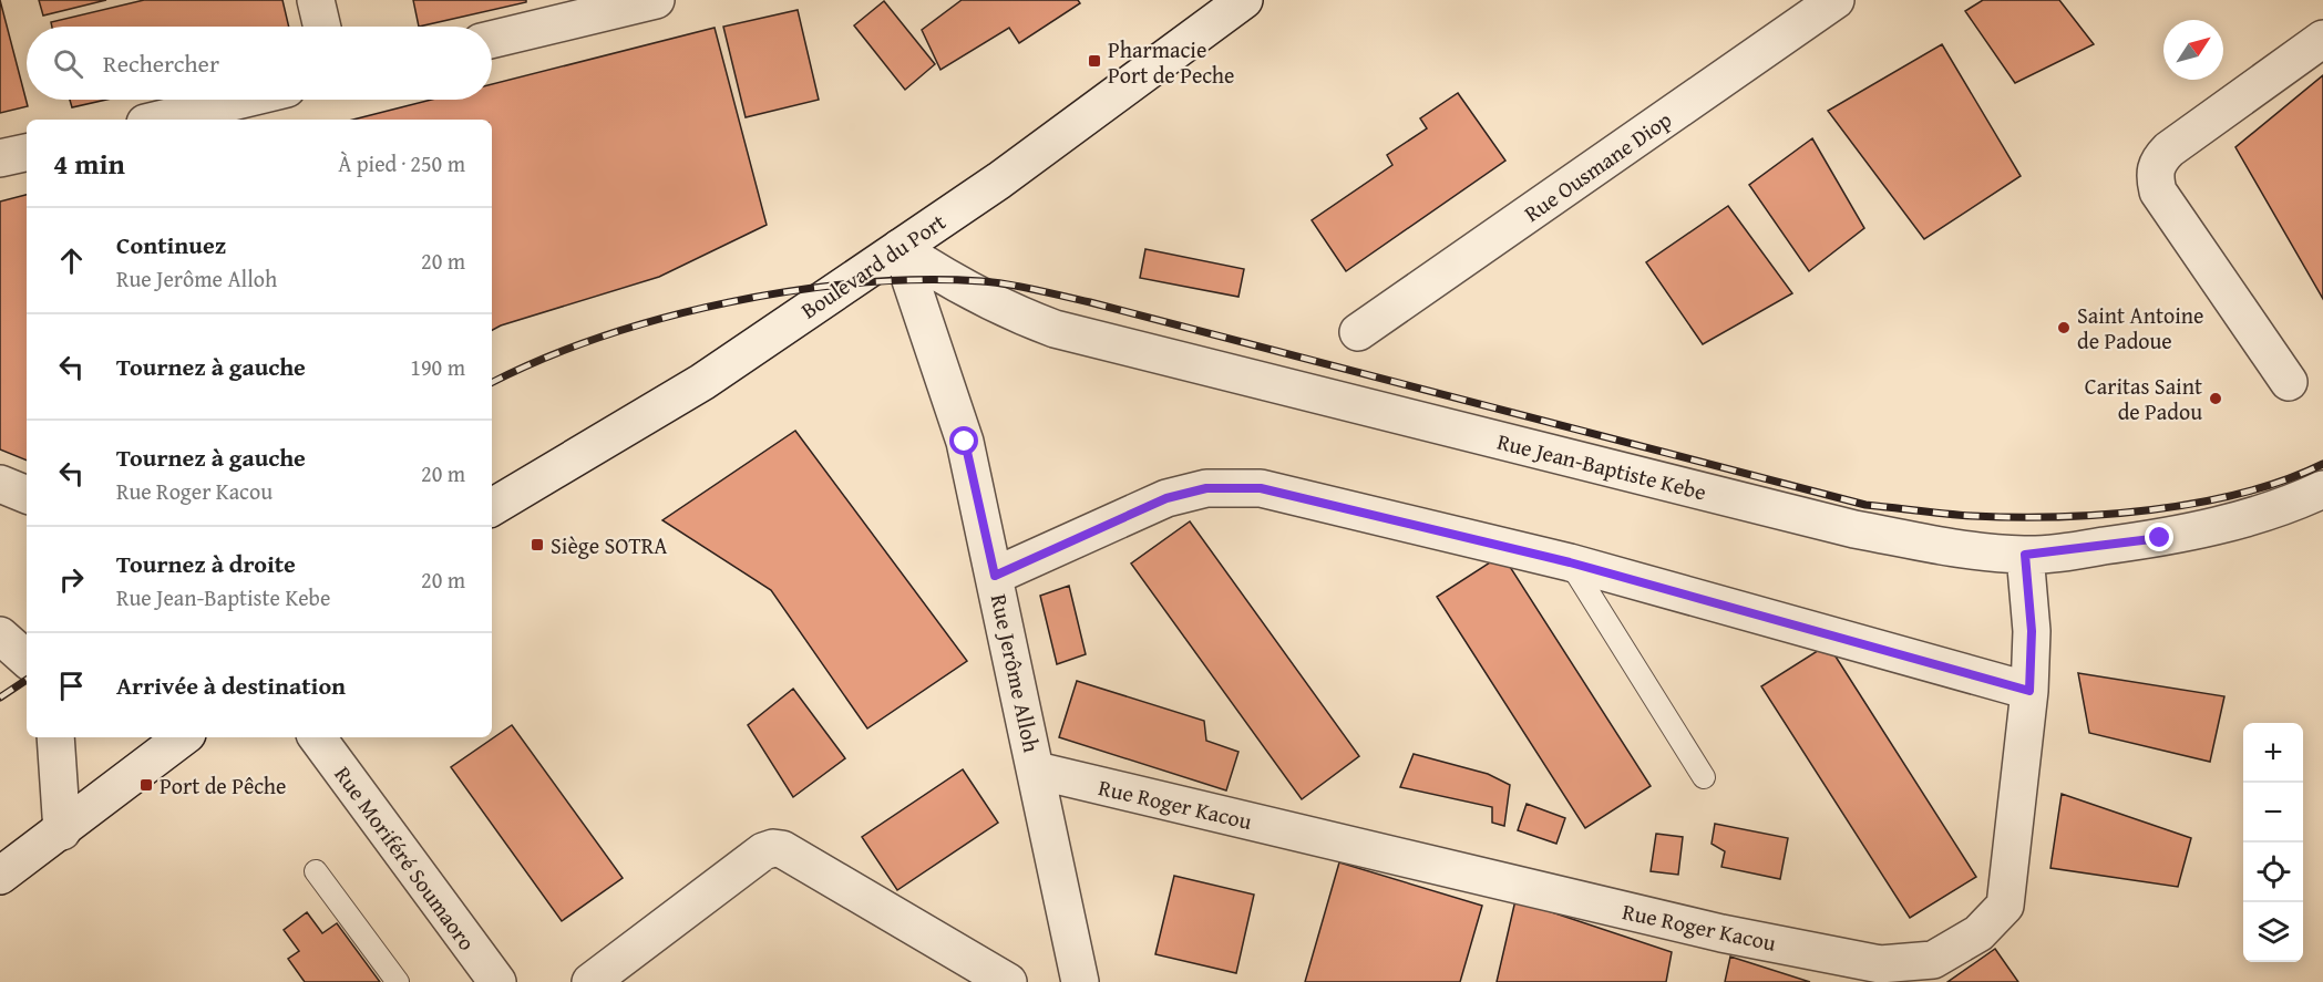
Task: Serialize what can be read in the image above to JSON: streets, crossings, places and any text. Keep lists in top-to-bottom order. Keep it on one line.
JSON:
{"streets":{"street":["Rue Ousmane Diop","Boulevard du Port","Rue Jean-Baptiste Kebe","Rue Jerôme Alloh","Rue Roger Kacou","Rue Moriféré Soumaoro"]},"crossings":[["Boulevard du Port","Rue Jean-Baptiste Kebe"],["Boulevard du Port","Rue Jerôme Alloh"],["Rue Jean-Baptiste Kebe","Rue Jerôme Alloh"],["Rue Jean-Baptiste Kebe","Rue Roger Kacou"],["Rue Jerôme Alloh","Rue Roger Kacou"]],"places":{"transit":["Pharmacie Port de Peche","Siège SOTRA","Port de Pêche"],"other":["Saint Antoine de Padoue","Caritas Saint de Padou"]},"north":"top right","page":{"search":"Rechercher","heading":["4 min","À pied · 250 m"],"list":[["Continuez","Rue Jerôme Alloh","20 m"],["Tournez à gauche","190 m"],["Tournez à gauche","Rue Roger Kacou","20 m"],["Tournez à droite","Rue Jean-Baptiste Kebe","20 m"],"Arrivée à destination"],"map_buttons":["+","−"]}}
